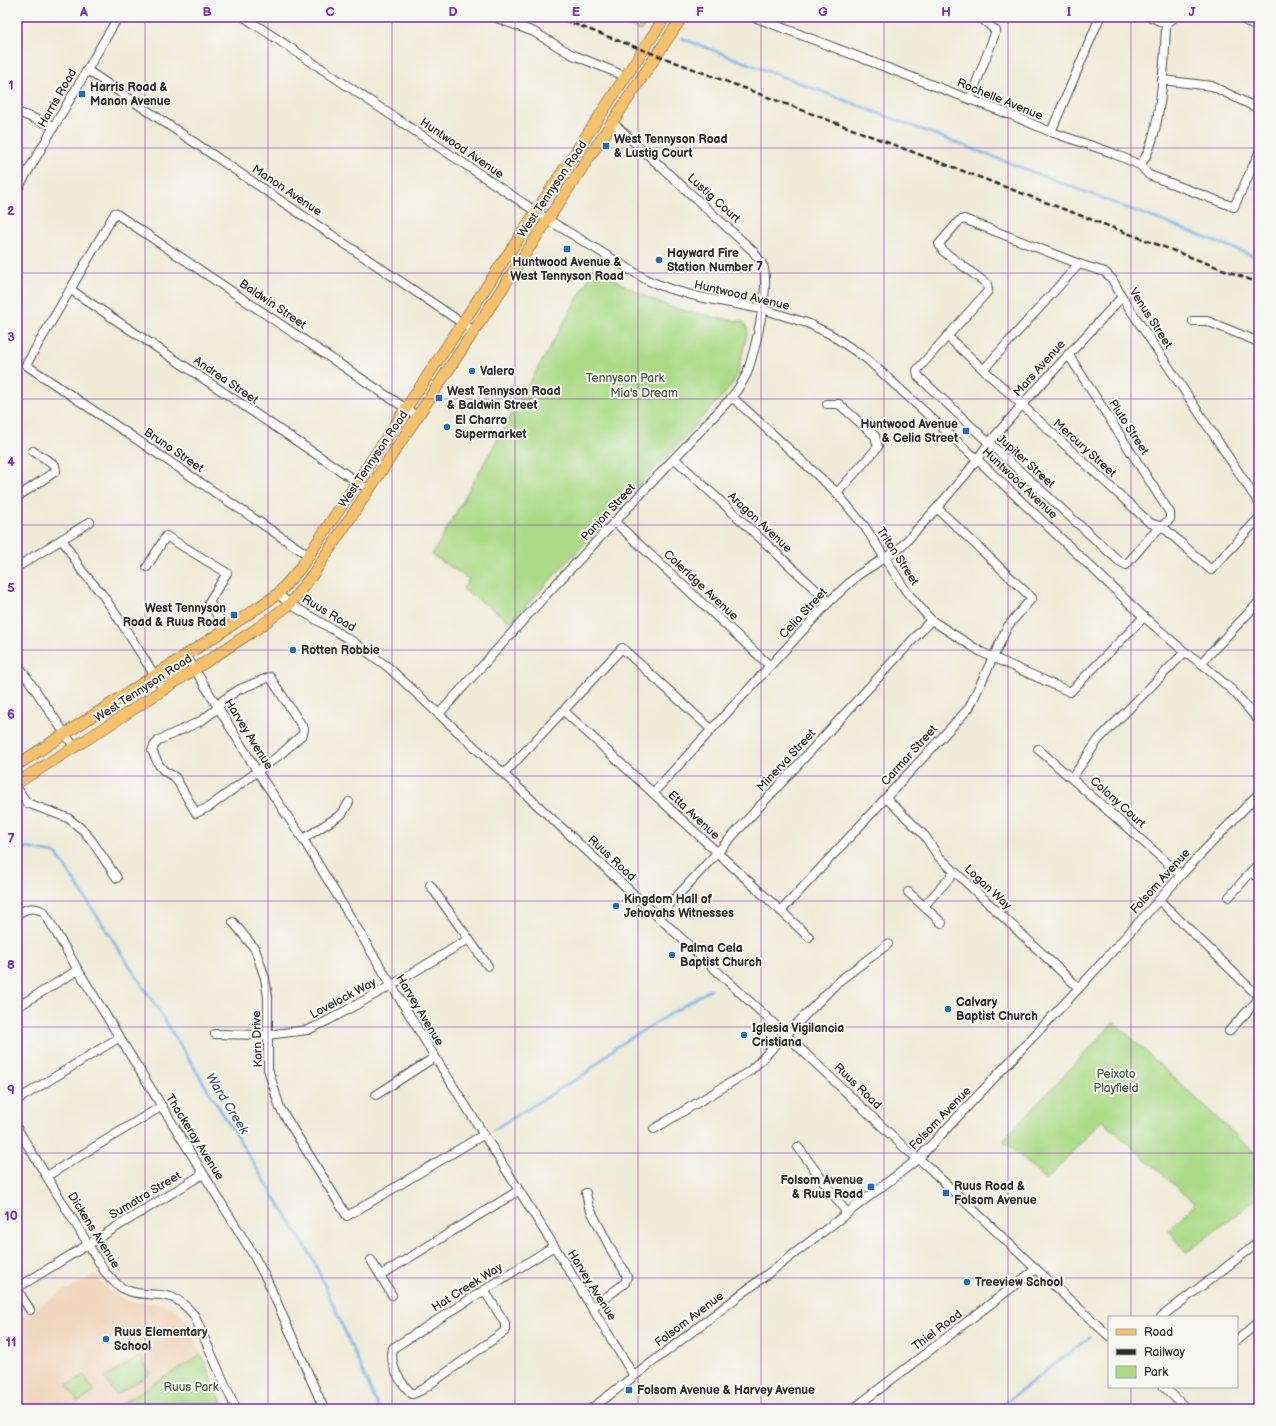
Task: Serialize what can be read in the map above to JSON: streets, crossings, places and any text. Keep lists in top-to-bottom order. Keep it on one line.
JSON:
{"streets":{"main road":["West Tennyson Road"],"street":["Harris Road","Rochelle Avenue","Huntwood Avenue","Manon Avenue","Lustig Court","Baldwin Street","Venus Street","Mars Avenue","Andrea Street","Pluto Street","Mercury Street","Bruno Street","Jupiter Street","Panjon Street","Aragon Avenue","Triton Street","Coleridge Avenue","Ruus Road","Celia Street","Harvey Avenue","Carmar Street","Minerva Street","Colony Court","Etta Avenue","Folsom Avenue","Logan Way","Lovelock Way","Karn Drive","Thackeray Avenue","Sumatra Street","Dickens Avenue","Hat Creek Way","Thiel Road"]},"crossings":[["Harris Road","Manon Avenue"],["Huntwood Avenue","West Tennyson Road"],["Huntwood Avenue","Lustig Court"],["Huntwood Avenue","Mars Avenue"],["Huntwood Avenue","Panjon Street"],["Huntwood Avenue","Triton Street"],["Huntwood Avenue","Celia Street"],["West Tennyson Road","Manon Avenue"],["West Tennyson Road","Lustig Court"],["West Tennyson Road","Baldwin Street"],["West Tennyson Road","Andrea Street"],["West Tennyson Road","Bruno Street"],["West Tennyson Road","Ruus Road"],["West Tennyson Road","Harvey Avenue"],["Lustig Court","Panjon Street"],["Baldwin Street","Andrea Street"],["Baldwin Street","Bruno Street"],["Venus Street","Mars Avenue"],["Venus Street","Mercury Street"],["Venus Street","Jupiter Street"],["Mars Avenue","Pluto Street"],["Mars Avenue","Mercury Street"],["Mars Avenue","Jupiter Street"],["Mars Avenue","Celia Street"],["Andrea Street","Bruno Street"],["Pluto Street","Mercury Street"],["Pluto Street","Jupiter Street"],["Mercury Street","Jupiter Street"],["Panjon Street","Aragon Avenue"],["Panjon Street","Triton Street"],["Panjon Street","Coleridge Avenue"],["Panjon Street","Ruus Road"],["Aragon Avenue","Celia Street"],["Triton Street","Celia Street"],["Triton Street","Carmar Street"],["Triton Street","Minerva Street"],["Coleridge Avenue","Celia Street"],["Ruus Road","Minerva Street"],["Ruus Road","Folsom Avenue"],["Ruus Road","Thiel Road"],["Celia Street","Carmar Street"],["Celia Street","Etta Avenue"],["Harvey Avenue","Folsom Avenue"],["Harvey Avenue","Lovelock Way"],["Harvey Avenue","Karn Drive"],["Harvey Avenue","Hat Creek Way"],["Carmar Street","Etta Avenue"],["Carmar Street","Logan Way"],["Minerva Street","Etta Avenue"],["Colony Court","Folsom Avenue"],["Folsom Avenue","Logan Way"],["Lovelock Way","Karn Drive"],["Thackeray Avenue","Sumatra Street"],["Sumatra Street","Dickens Avenue"]],"water":["Ward Creek"],"parks":["Tennyson Park","Mia's Dream","Peixoto Playfield","Ruus Park"],"places":{"transit":["Harris Road & Manon Avenue","West Tennyson Road & Lustig Court","Huntwood Avenue & West Tennyson Road","West Tennyson Road & Baldwin Street","Huntwood Avenue & Celia Street","West Tennyson Road & Ruus Road","Folsom Avenue & Ruus Road","Ruus Road & Folsom Avenue","Folsom Avenue & Harvey Avenue"],"other":["Hayward Fire Station Number 7","Valero","El Charro Supermarket","Rotten Robbie","Kingdom Hall of Jehovahs Witnesses","Palma Cela Baptist Church","Calvary Baptist Church","Iglesia Vigilancia Cristiana","Treeview School","Ruus Elementary School"]},"legend":["Road","Railway","Park"],"grid":{"columns":["A","B","C","D","E","F","G","H","I","J"],"rows":["1","2","3","4","5","6","7","8","9","10","11"]}}
